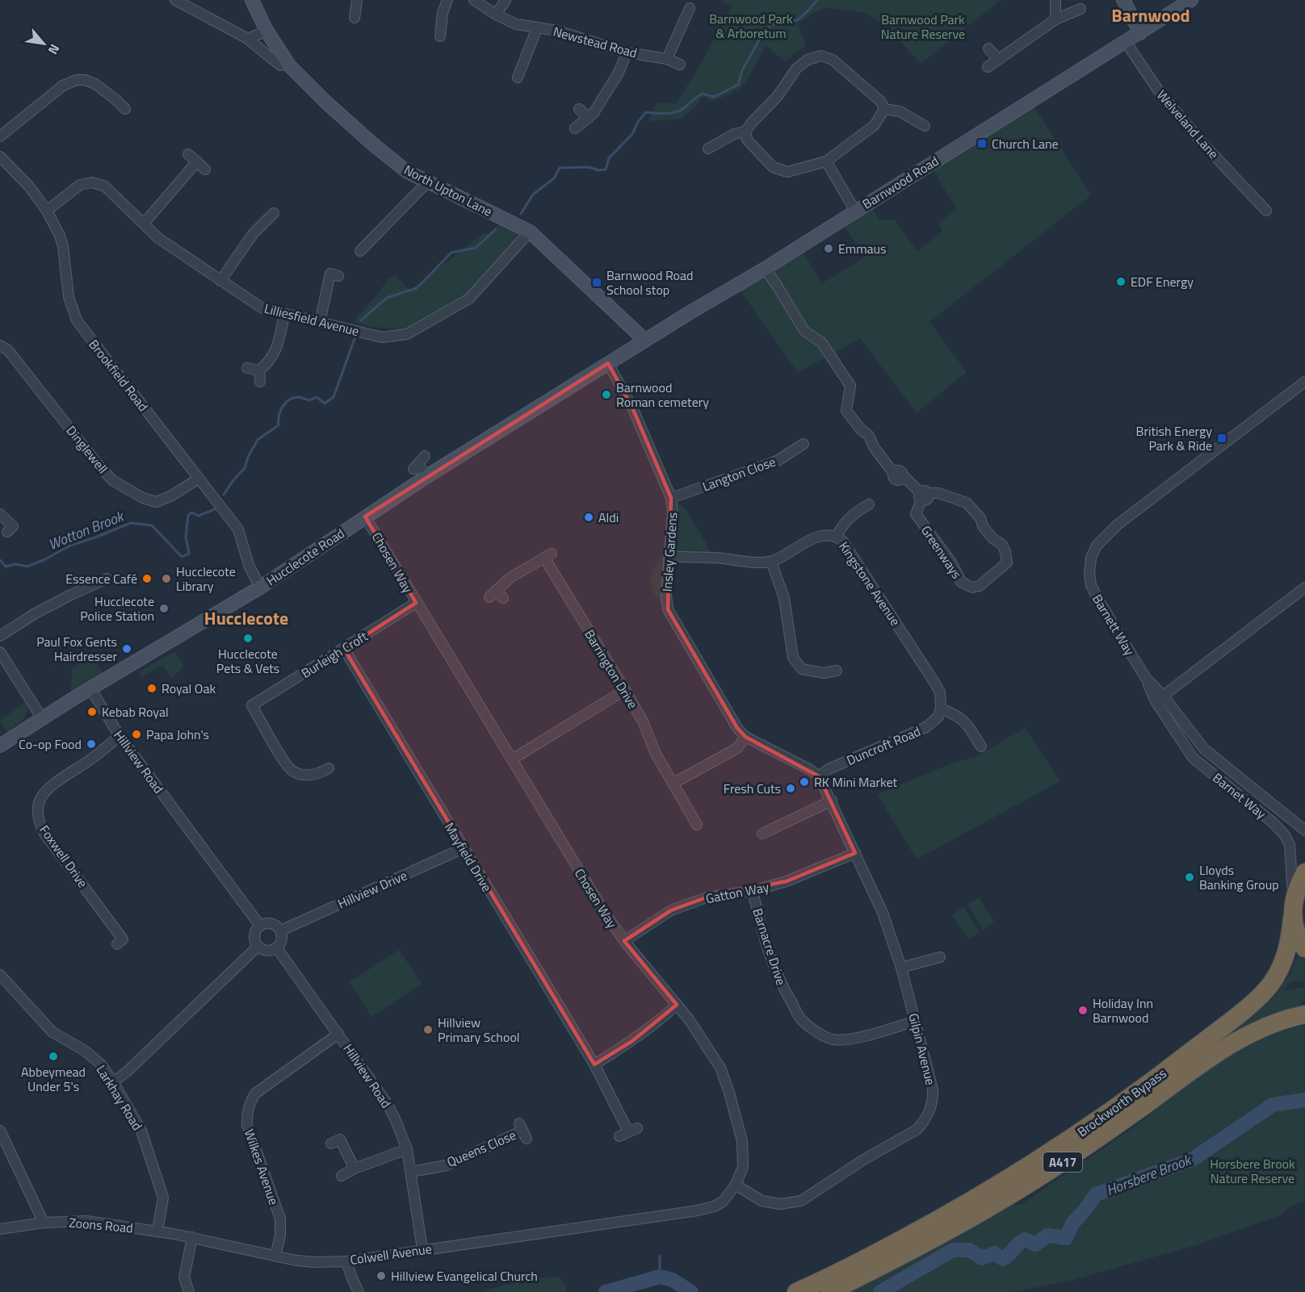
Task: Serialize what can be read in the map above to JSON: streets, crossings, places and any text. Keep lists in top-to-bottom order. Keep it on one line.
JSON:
{"streets":{"highway":["Brockworth Bypass","A417"],"street":["Newstead Road","Welveland Lane","Barnwood Road","North Upton Lane","Lilliesfield Avenue","Brookfield Road","Dinglewell","Langton Close","Insley Gardens","Greenways","Hucclecote Road","Chosen Way","Kingstone Avenue","Barnett Way","Burleigh Croft","Barrington Drive","Duncroft Road","Hillview Road","Barnet Way","Foxwell Drive","Mayfield Drive","Hillview Drive","Gatton Way","Barnacre Drive","Gilpin Avenue","Larkhay Road","Queens Close","Wilkes Avenue","Zoons Road","Colwell Avenue"]},"crossings":[["Welveland Lane","Barnwood Road"],["Barnwood Road","North Upton Lane"],["Barnwood Road","Insley Gardens"],["Barnwood Road","Hucclecote Road"],["North Upton Lane","Lilliesfield Avenue"],["Lilliesfield Avenue","Brookfield Road"],["Brookfield Road","Dinglewell"],["Brookfield Road","Hucclecote Road"],["Langton Close","Insley Gardens"],["Insley Gardens","Hucclecote Road"],["Insley Gardens","Kingstone Avenue"],["Insley Gardens","Duncroft Road"],["Insley Gardens","Gilpin Avenue"],["Hucclecote Road","Chosen Way"],["Hucclecote Road","Hillview Road"],["Chosen Way","Burleigh Croft"],["Chosen Way","Gatton Way"],["Chosen Way","Gilpin Avenue"],["Chosen Way","Colwell Avenue"],["Kingstone Avenue","Duncroft Road"],["Barnett Way","Barnet Way"],["Burleigh Croft","Mayfield Drive"],["Duncroft Road","Gilpin Avenue"],["Hillview Road","Foxwell Drive"],["Hillview Road","Hillview Drive"],["Hillview Road","Queens Close"],["Hillview Road","Wilkes Avenue"],["Hillview Road","Colwell Avenue"],["Barnet Way","Brockworth Bypass"],["Mayfield Drive","Hillview Drive"],["Gatton Way","Barnacre Drive"],["Gatton Way","Gilpin Avenue"],["Barnacre Drive","Gilpin Avenue"],["Larkhay Road","Zoons Road"],["Wilkes Avenue","Colwell Avenue"],["Zoons Road","Colwell Avenue"]],"districts":["Barnwood","Hucclecote"],"water":["Wotton Brook","Horsbere Brook"],"parks":["Barnwood Park & Arboretum","Barnwood Park Nature Reserve","Horsbere Brook Nature Reserve"],"places":{"transit":["Church Lane","Barnwood Road School stop","British Energy Park & Ride"],"other":["Emmaus","EDF Energy","Barnwood Roman cemetery","Aldi","Essence Café","Hucclecote Library","Hucclecote Police Station","Hucclecote Pets & Vets","Paul Fox Gents Hairdresser","Royal Oak","Kebab Royal","Papa John's","Co-op Food","RK Mini Market","Fresh Cuts","Lloyds Banking Group","Holiday Inn Barnwood","Hillview Primary School","Abbeymead Under 5's","Hillview Evangelical Church"]},"north":"bottom right"}
